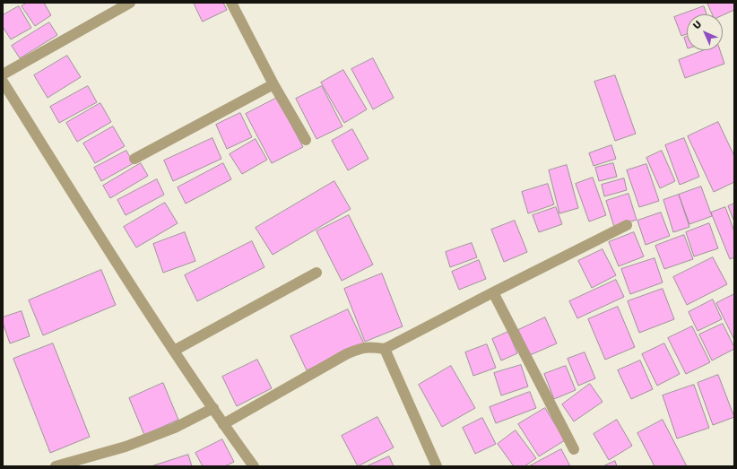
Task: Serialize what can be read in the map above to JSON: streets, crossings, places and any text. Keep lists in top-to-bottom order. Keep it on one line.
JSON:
{"north":"top left"}
